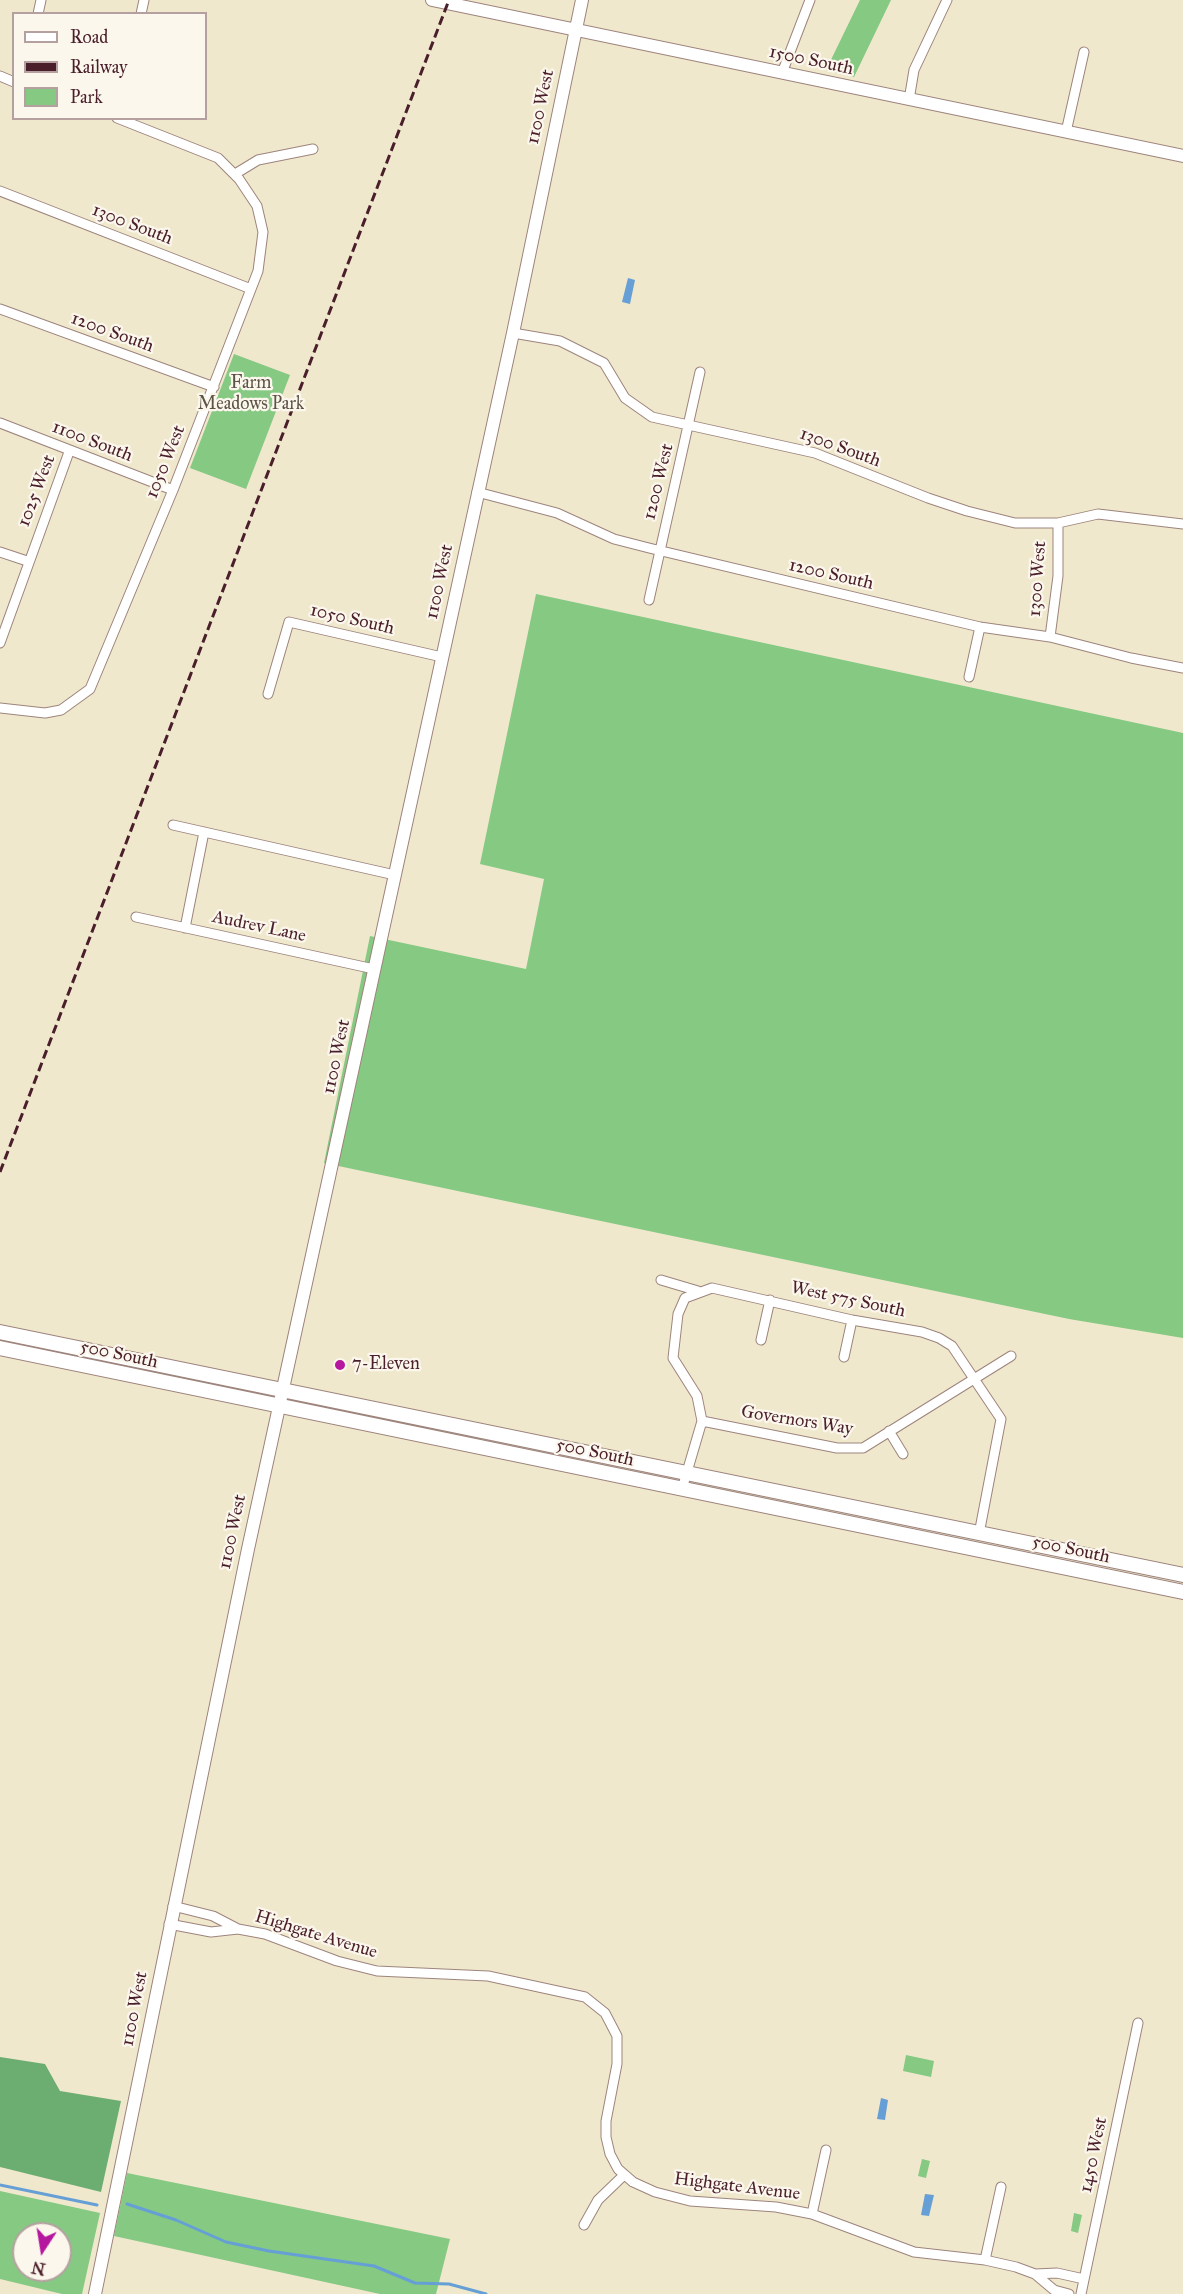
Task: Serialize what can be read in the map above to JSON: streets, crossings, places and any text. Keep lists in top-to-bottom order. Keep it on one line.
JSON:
{"streets":{"main road":["500 South"],"street":["1500 South","1100 West","1300 South","1200 South","1100 South","1050 West","1200 West","1025 West","1300 West","1050 South","Audrev Lane","West 575 South","Governors Way","Highgate Avenue","1450 West"]},"crossings":[["1500 South","1100 West"],["1100 West","1300 South"],["1100 West","1200 South"],["1100 West","1050 South"],["1100 West","Audrev Lane"],["1100 West","500 South"],["1100 West","Highgate Avenue"],["1300 South","1050 West"],["1300 South","1200 West"],["1300 South","1300 West"],["1200 South","1050 West"],["1200 South","1200 West"],["1200 South","1300 West"],["1100 South","1050 West"],["1100 South","1025 West"],["West 575 South","500 South"],["West 575 South","Governors Way"],["Highgate Avenue","1450 West"]],"parks":["Farm Meadows Park"],"places":["7-Eleven"],"legend":["Road","Railway","Park"],"north":"bottom"}
